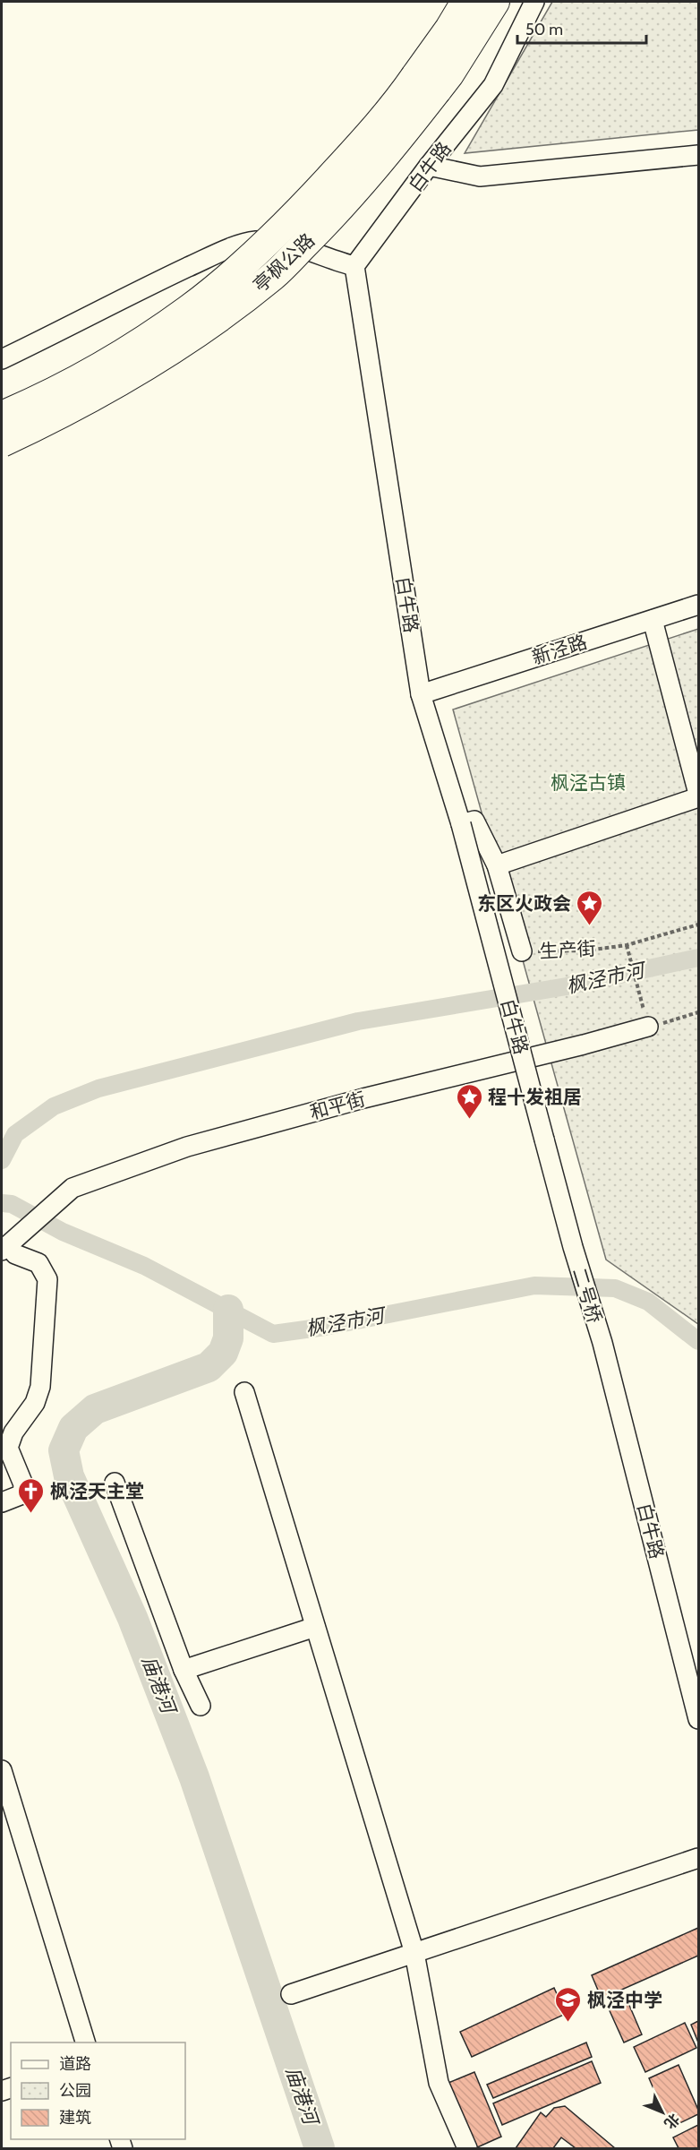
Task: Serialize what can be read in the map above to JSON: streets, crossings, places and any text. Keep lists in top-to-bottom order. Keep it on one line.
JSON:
{"streets":{"highway":["亭枫公路"],"street":["白牛路","新泾路","生产街","和平街","二号桥"]},"crossings":[["白牛路","新泾路"],["白牛路","生产街"],["白牛路","二号桥"]],"water":["枫泾市河","庙港河"],"parks":["枫泾古镇"],"places":{"place":["东区火政会","程十发祖居"],"church":["枫泾天主堂"],"school or university":["枫泾中学"]},"legend":["道路","公园","建筑"],"scale_bar":"50 m","north":"bottom right"}
